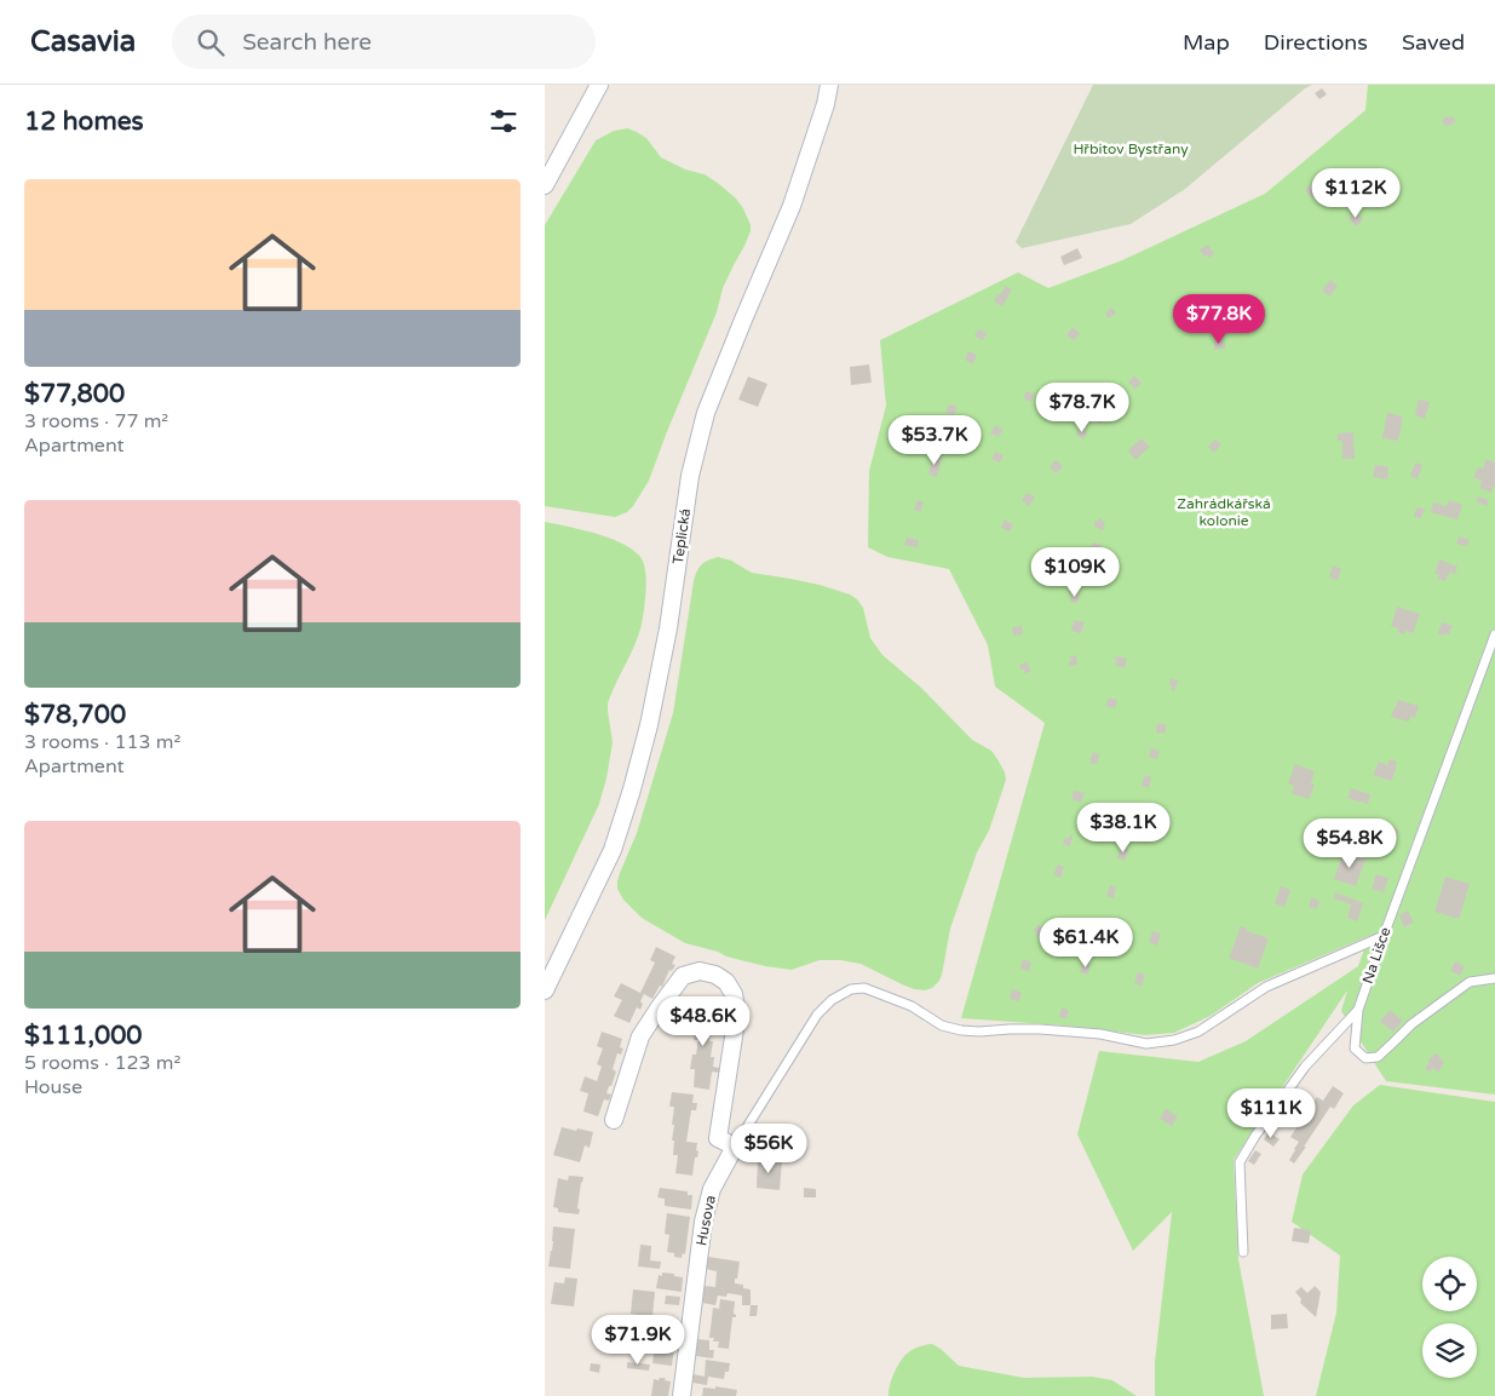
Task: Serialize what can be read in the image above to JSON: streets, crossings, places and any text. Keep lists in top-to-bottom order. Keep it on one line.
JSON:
{"streets":{"street":["Teplická","Husova"],"lane":["Na Lišce"]},"parks":["Hřbitov Bystřany","Zahrádkářská kolonie"],"page":{"header":"Casavia","search":"Search here","nav":["Map","Directions","Saved"],"heading":"12 homes","list":[{"name":"$77,800","note":"3 rooms · 77 m² · Apartment"},{"name":"$78,700","note":"3 rooms · 113 m² · Apartment"},{"name":"$111,000","note":"5 rooms · 123 m² · House"}],"price":["$112K","$77.8K","$78.7K","$53.7K","$109K","$38.1K","$54.8K","$61.4K","$48.6K","$111K","$56K","$71.9K"]}}
